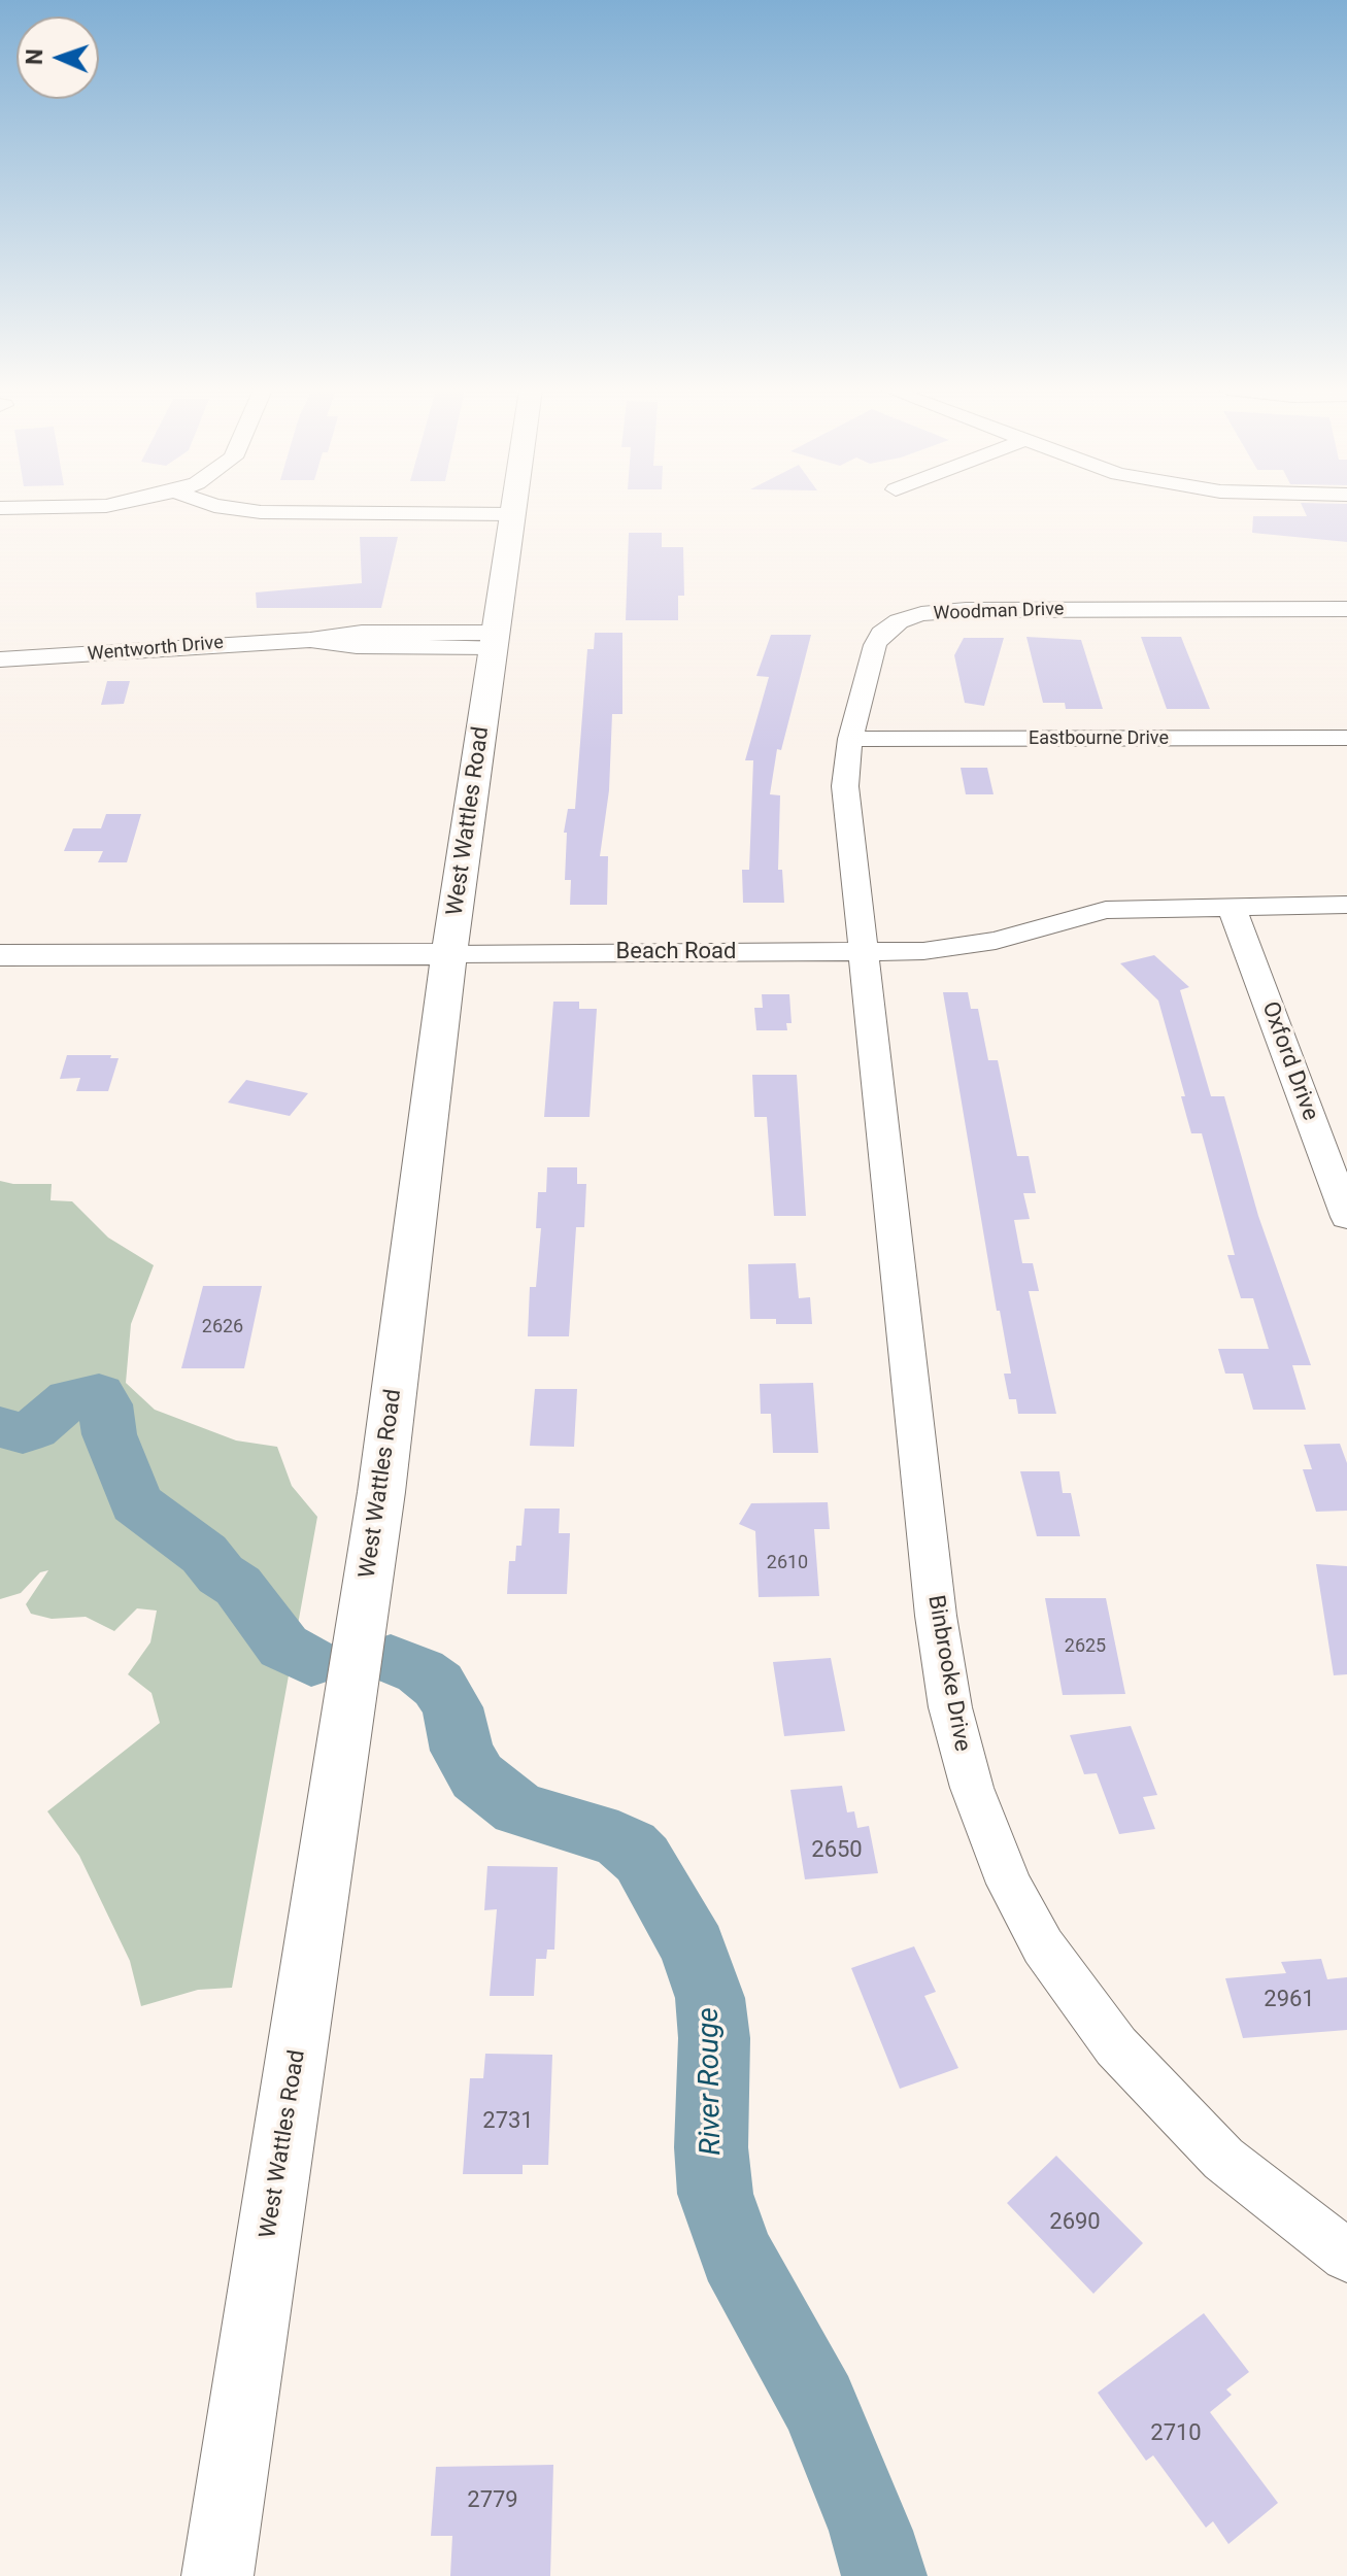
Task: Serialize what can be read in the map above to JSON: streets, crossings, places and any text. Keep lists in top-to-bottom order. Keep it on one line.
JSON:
{"streets":{"street":["Woodman Drive","Wentworth Drive","Eastbourne Drive","West Wattles Road","Beach Road","Oxford Drive","Binbrooke Drive"]},"crossings":[["Woodman Drive","Eastbourne Drive"],["Woodman Drive","Beach Road"],["Woodman Drive","Binbrooke Drive"],["Wentworth Drive","West Wattles Road"],["West Wattles Road","Beach Road"],["Beach Road","Oxford Drive"],["Beach Road","Binbrooke Drive"]],"water":["River Rouge"],"house_numbers":["2626","2610","2625","2650","2961","2731","2690","2710","2779"],"north":"left"}
